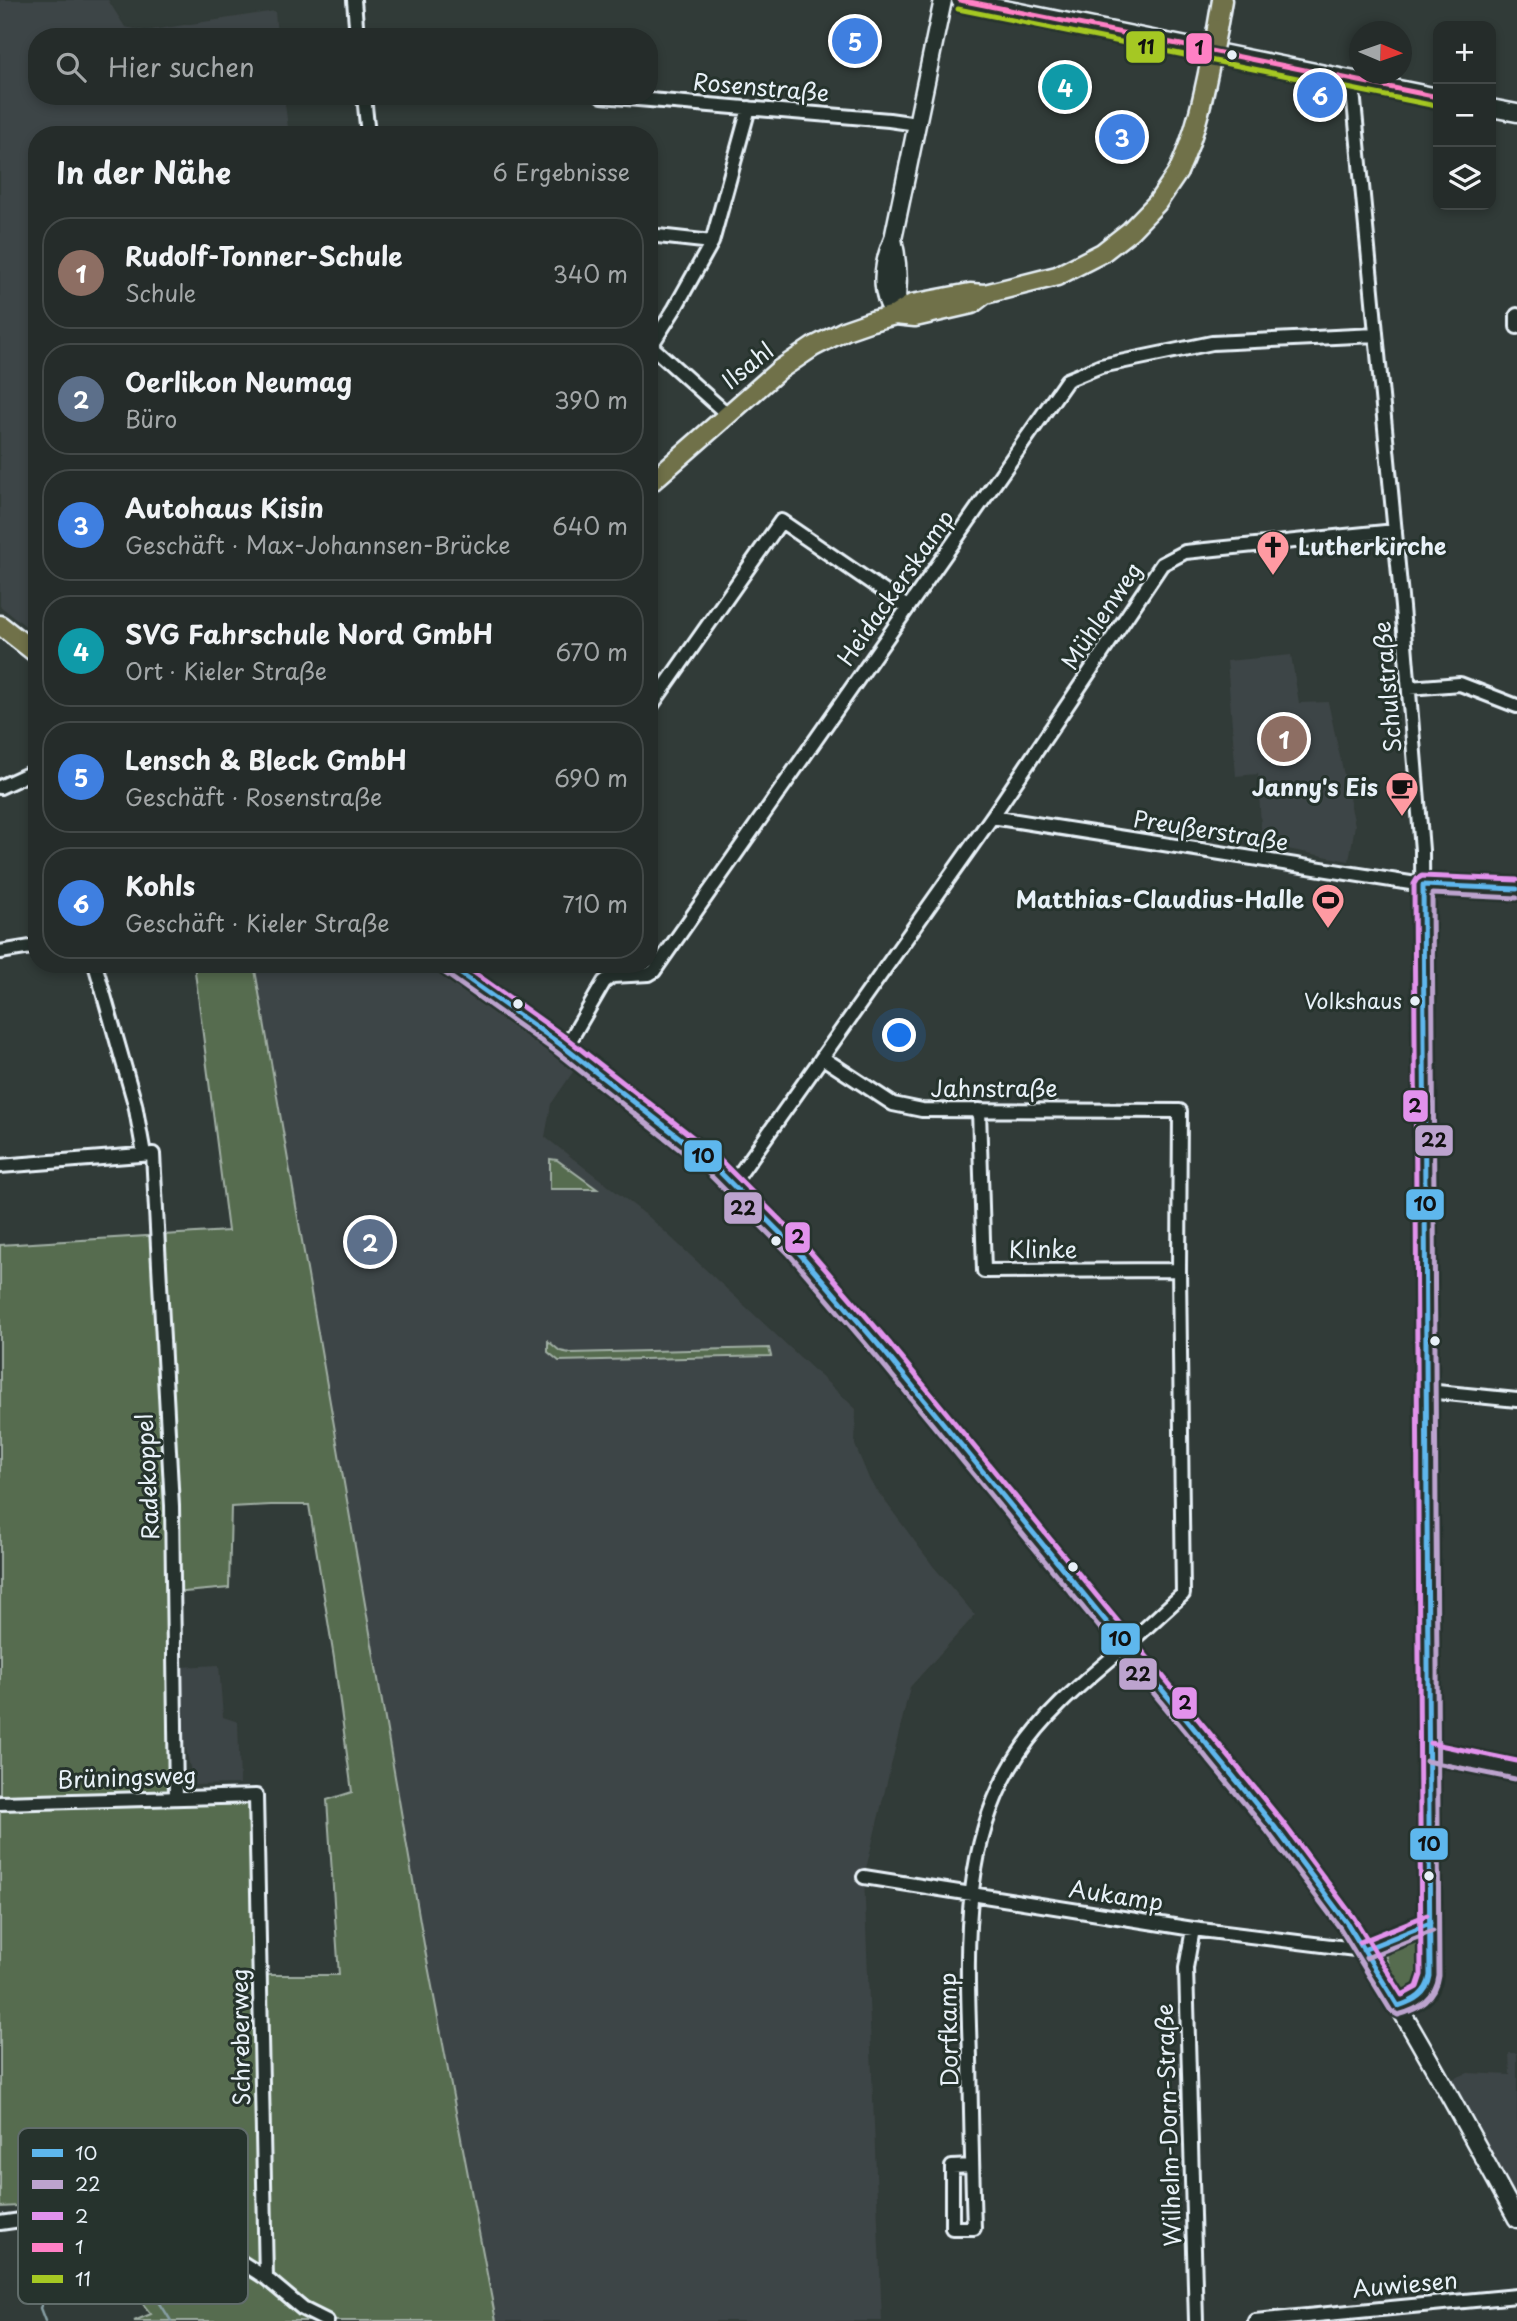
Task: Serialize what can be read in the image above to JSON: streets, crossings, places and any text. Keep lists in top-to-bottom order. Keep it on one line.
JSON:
{"streets":{"main road":["Ilsahl"],"street":["Rosenstraße","Heidackerskamp","Mühlenweg","Schulstraße","Preußerstraße","Jahnstraße","Klinke","Radekoppel","Brüningsweg","Aukamp","Dorfkamp","Schreberweg","Wilhelm-Dorn-Straße","Auwiesen"]},"crossings":[["Heidackerskamp","Schulstraße"],["Mühlenweg","Schulstraße"],["Mühlenweg","Preußerstraße"],["Mühlenweg","Jahnstraße"],["Schulstraße","Preußerstraße"],["Jahnstraße","Klinke"],["Jahnstraße","Dorfkamp"],["Klinke","Dorfkamp"],["Radekoppel","Brüningsweg"],["Brüningsweg","Schreberweg"],["Aukamp","Dorfkamp"],["Aukamp","Wilhelm-Dorn-Straße"]],"places":{"church":["Lutherkirche"],"cafe":["Janny's Eis"],"sports":["Matthias-Claudius-Halle"],"other":["Volkshaus"]},"lines":["transit line 1","transit line 11","transit line 2","transit line 10","transit line 22"],"legend":["10","22","2","1","11"],"north":"right","page":{"pins":["5","4","6","3","1","2"],"map_buttons":["+","−"],"search":"Hier suchen","heading":["In der Nähe","6 Ergebnisse"],"list":[{"mark":"1","name":"Rudolf-Tonner-Schule","note":"Schule","value":"340 m"},{"mark":"2","name":"Oerlikon Neumag","note":"Büro","value":"390 m"},{"mark":"3","name":"Autohaus Kisin","note":"Geschäft · Max-Johannsen-Brücke","value":"640 m"},{"mark":"4","name":"SVG Fahrschule Nord GmbH","note":"Ort · Kieler Straße","value":"670 m"},{"mark":"5","name":"Lensch & Bleck GmbH","note":"Geschäft · Rosenstraße","value":"690 m"},{"mark":"6","name":"Kohls","note":"Geschäft · Kieler Straße","value":"710 m"}]}}
